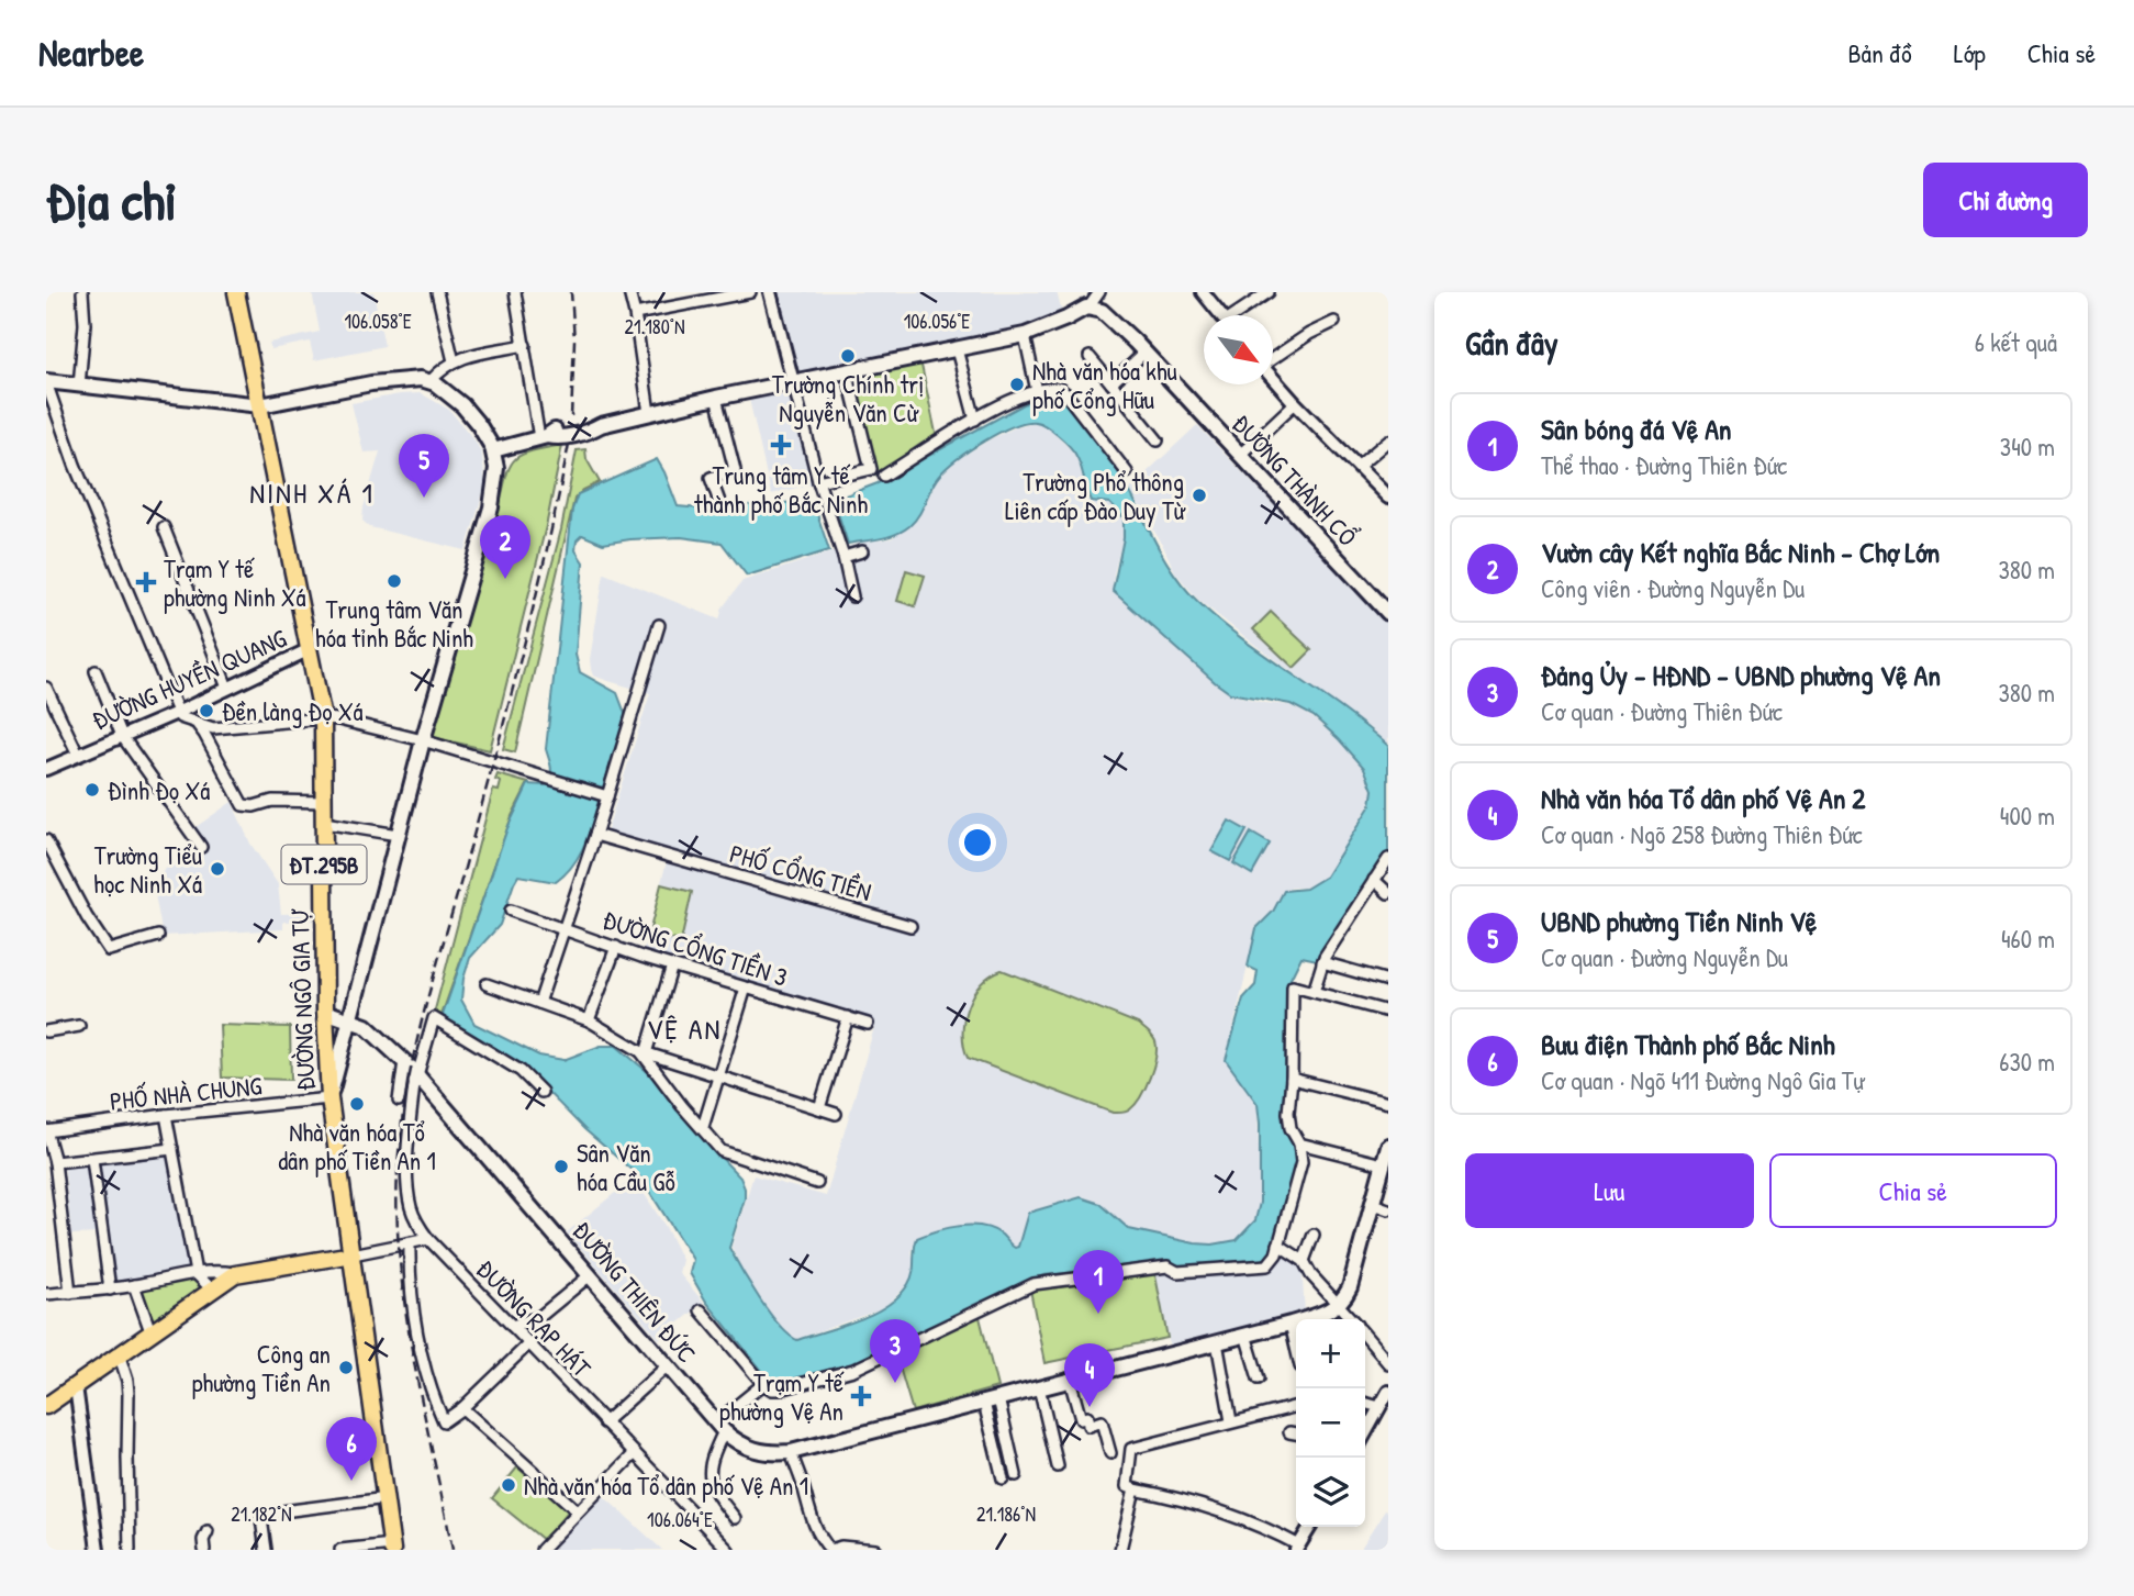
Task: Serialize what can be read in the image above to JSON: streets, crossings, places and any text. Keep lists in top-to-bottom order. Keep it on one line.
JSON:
{"streets":{"main road":["ĐƯỜNG THÀNH CỔ","ĐT.295B","ĐƯỜNG NGÔ GIA TỰ","ĐƯỜNG THIÊN ĐỨC"],"street":["ĐƯỜNG HUYỀN QUANG","PHỐ CỔNG TIỀN","ĐƯỜNG CỔNG TIỀN 3","PHỐ NHÀ CHUNG","ĐƯỜNG RẠP HÁT"]},"crossings":[["ĐƯỜNG HUYỀN QUANG","ĐƯỜNG NGÔ GIA TỰ"],["ĐT.295B","ĐƯỜNG NGÔ GIA TỰ"],["ĐƯỜNG NGÔ GIA TỰ","PHỐ NHÀ CHUNG"],["ĐƯỜNG NGÔ GIA TỰ","ĐƯỜNG THIÊN ĐỨC"],["ĐƯỜNG THIÊN ĐỨC","ĐƯỜNG RẠP HÁT"]],"districts":["NINH XÁ 1","VỆ AN"],"places":{"other":["Trường Chính trị Nguyễn Văn Cừ","Nhà văn hóa khu phố Cổng Hữu","Trường Phổ thông Liên cấp Đào Duy Từ","Trung tâm Văn hóa tỉnh Bắc Ninh","Đền làng Đọ Xá","Đình Đọ Xá","Trường Tiểu học Ninh Xá","Nhà văn hóa Tổ dân phố Tiền An 1","Sân Văn hóa Cầu Gỗ","Công an phường Tiền An","Nhà văn hóa Tổ dân phố Vệ An 1"],"health":["Trung tâm Y tế thành phố Bắc Ninh","Trạm Y tế phường Ninh Xá","Trạm Y tế phường Vệ An"]},"north":"bottom right","page":{"header":"Nearbee","nav":["Bản đồ","Lớp","Chia sẻ"],"buttons":["Chỉ đường",["Lưu","Chia sẻ"]],"title":"Địa chỉ","heading":["Gần đây","6 kết quả"],"list":[{"mark":"1","name":"Sân bóng đá Vệ An","note":"Thể thao · Đường Thiên Đức","value":"340 m"},{"mark":"2","name":"Vườn cây Kết nghĩa Bắc Ninh - Chợ Lớn","note":"Công viên · Đường Nguyễn Du","value":"380 m"},{"mark":"3","name":"Đảng Ủy - HĐND - UBND phường Vệ An","note":"Cơ quan · Đường Thiên Đức","value":"380 m"},{"mark":"4","name":"Nhà văn hóa Tổ dân phố Vệ An 2","note":"Cơ quan · Ngõ 258 Đường Thiên Đức","value":"400 m"},{"mark":"5","name":"UBND phường Tiền Ninh Vệ","note":"Cơ quan · Đường Nguyễn Du","value":"460 m"},{"mark":"6","name":"Bưu điện Thành phố Bắc Ninh","note":"Cơ quan · Ngõ 411 Đường Ngô Gia Tự","value":"630 m"}],"pins":["5","2","1","3","4","6"],"map_buttons":["+","−"]},"coordinates":["106.058°E","106.056°E","21.180°N","21.182°N","21.186°N","106.064°E"]}
